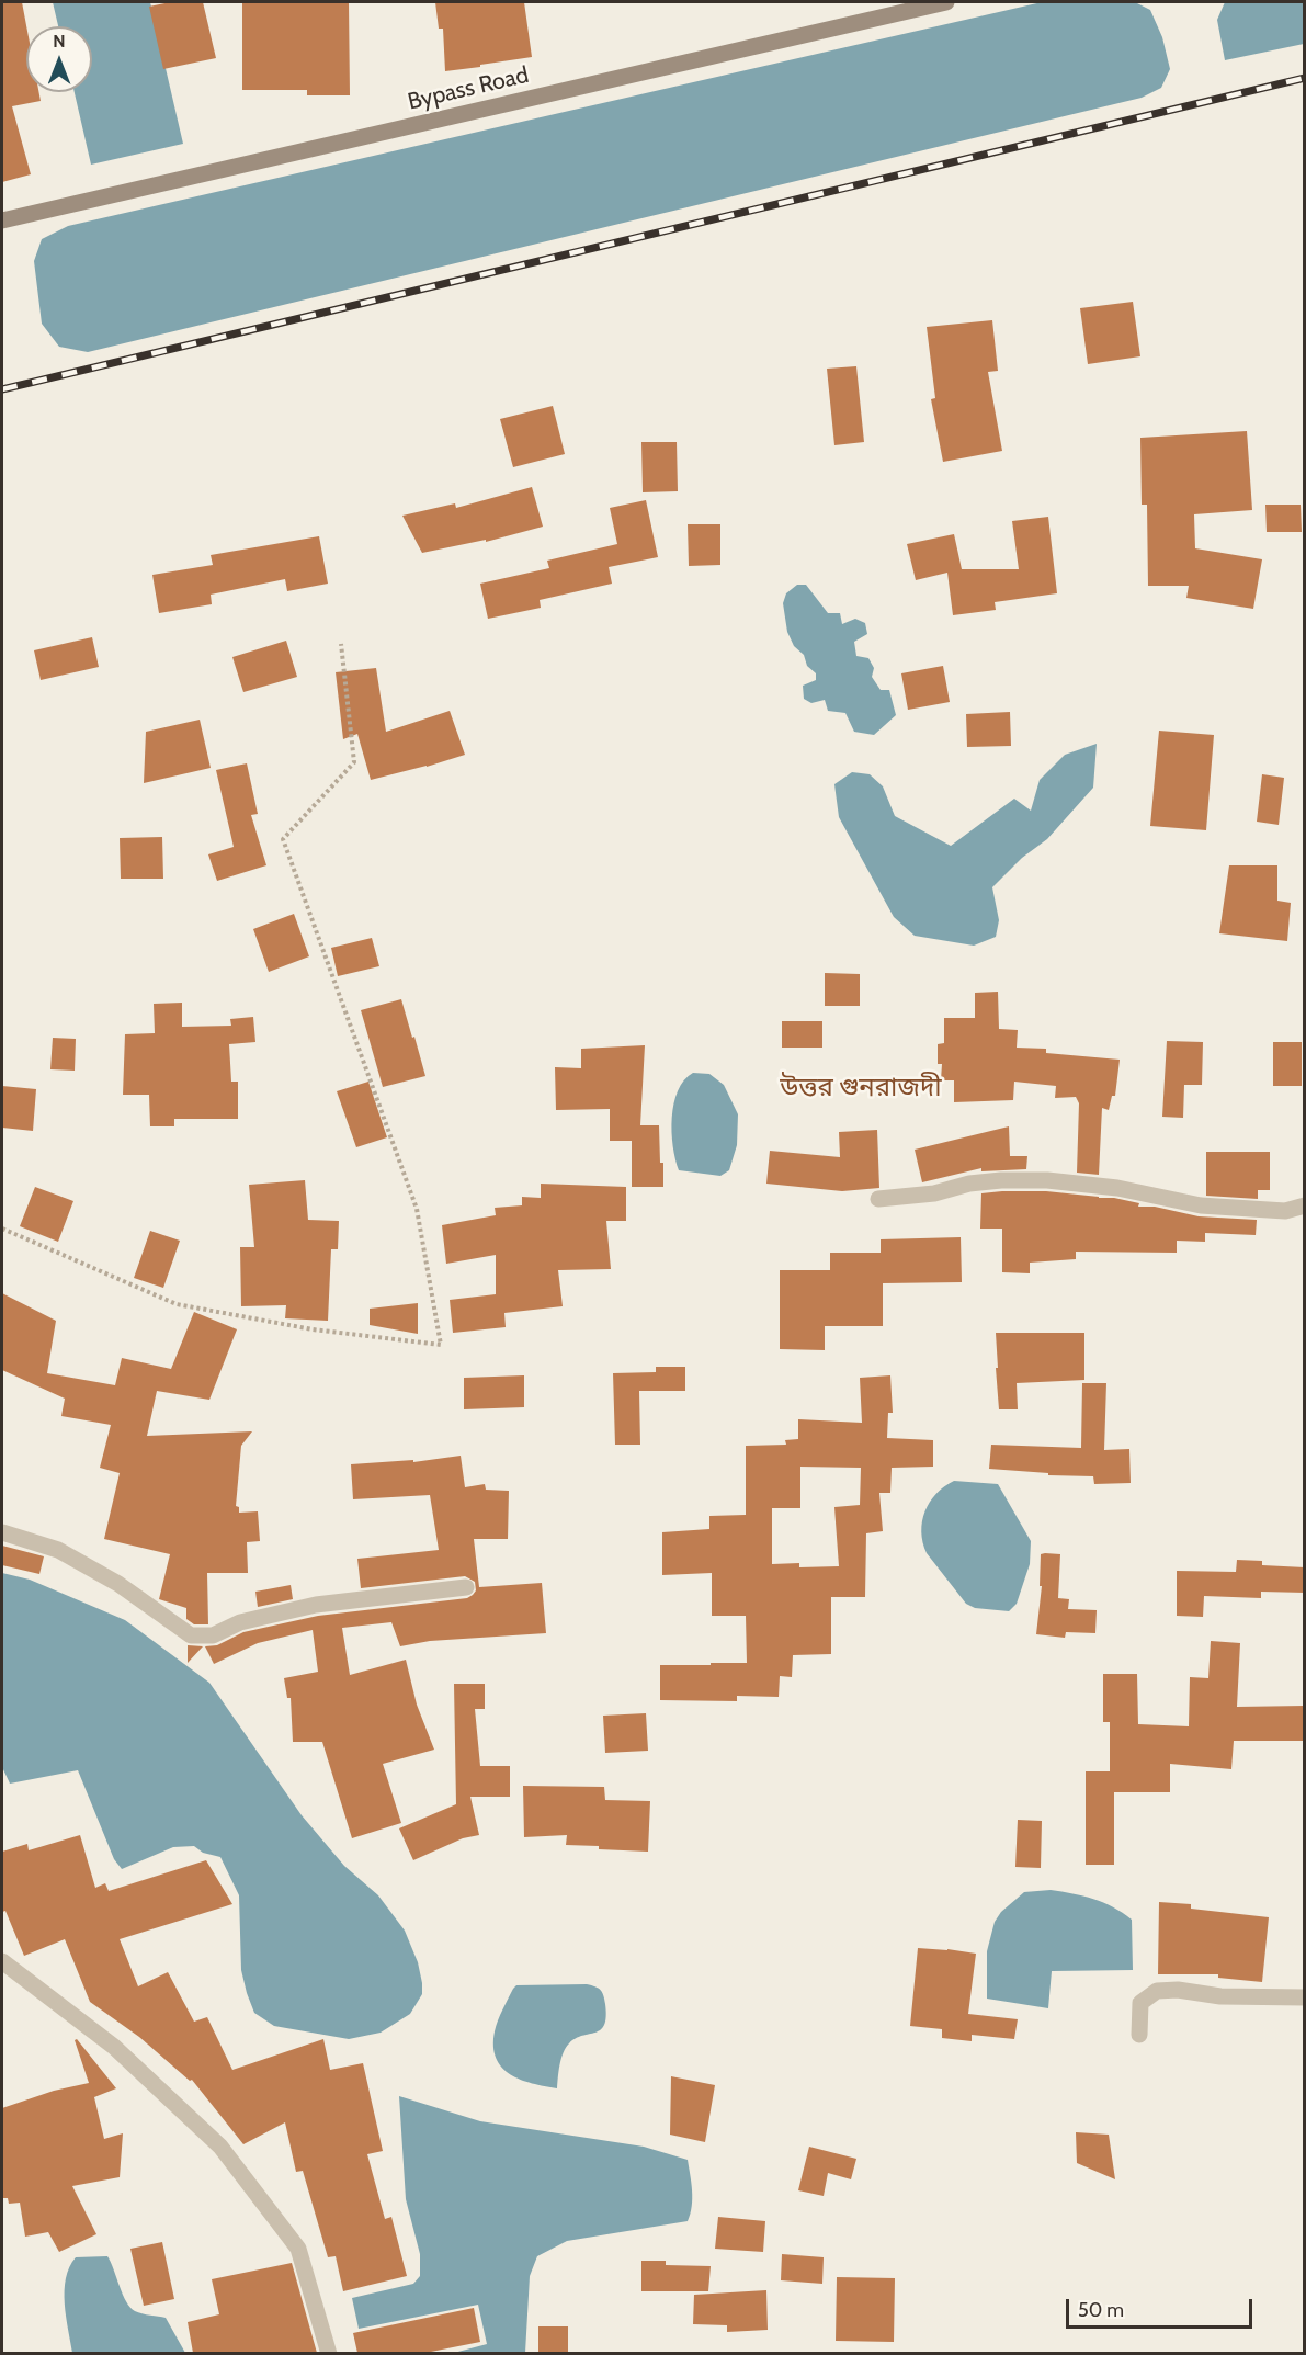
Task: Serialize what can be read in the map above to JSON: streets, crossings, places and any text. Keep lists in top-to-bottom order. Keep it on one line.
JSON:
{"streets":{"street":["Bypass Road"]},"districts":["উত্তর গুনরাজদী"],"scale_bar":"50 m","north":"top"}
